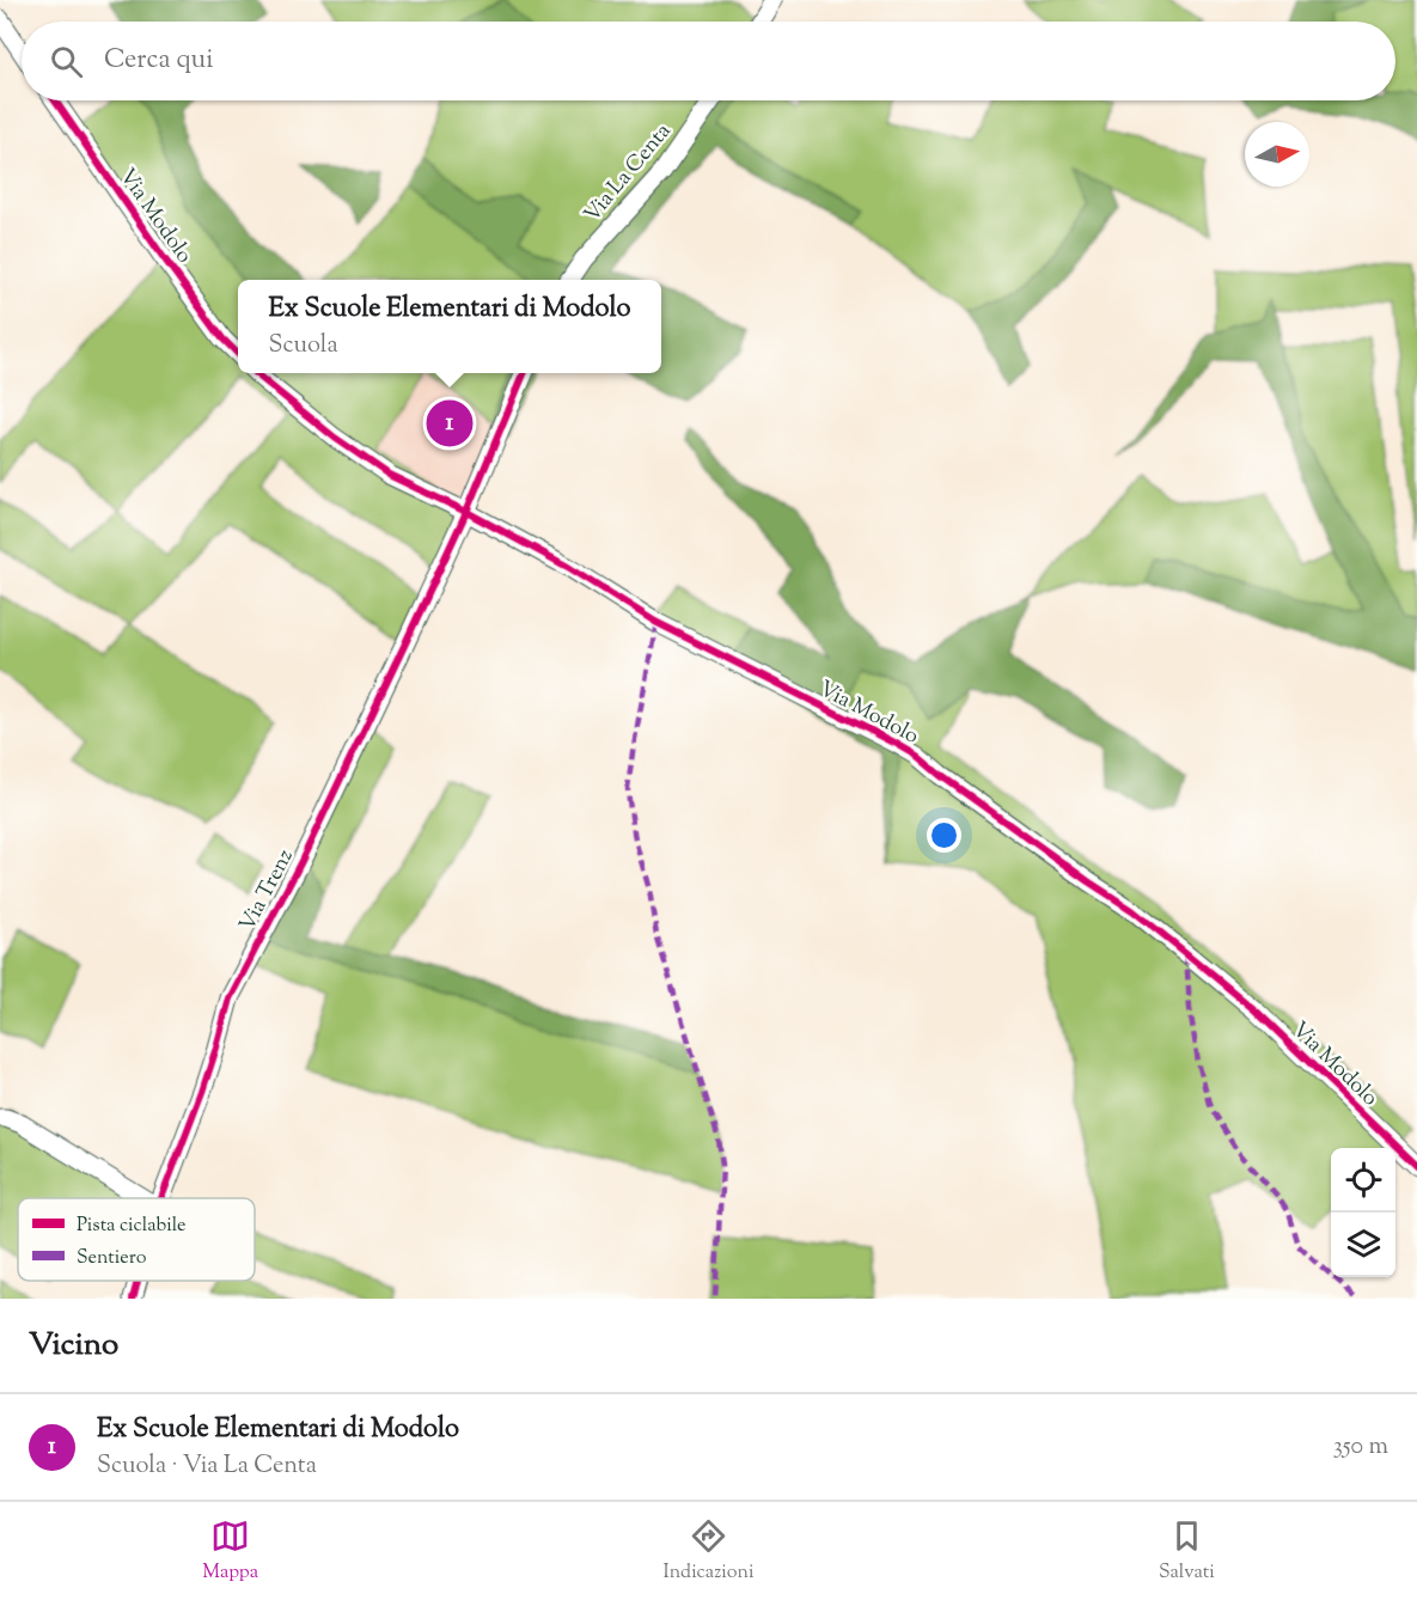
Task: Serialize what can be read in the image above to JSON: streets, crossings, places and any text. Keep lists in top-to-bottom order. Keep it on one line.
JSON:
{"streets":{"street":["Via La Centa","Via Modolo","Via Trenz"]},"crossings":[["Via Modolo","Via Trenz"]],"legend":["Pista ciclabile","Sentiero"],"north":"right","page":{"search":"Cerca qui","popup":["Ex Scuole Elementari di Modolo","Scuola"],"pins":"1","heading":"Vicino","list":[{"mark":"1","name":"Ex Scuole Elementari di Modolo","note":"Scuola · Via La Centa","value":"350 m"}],"nav":["Mappa","Indicazioni","Salvati"]}}
